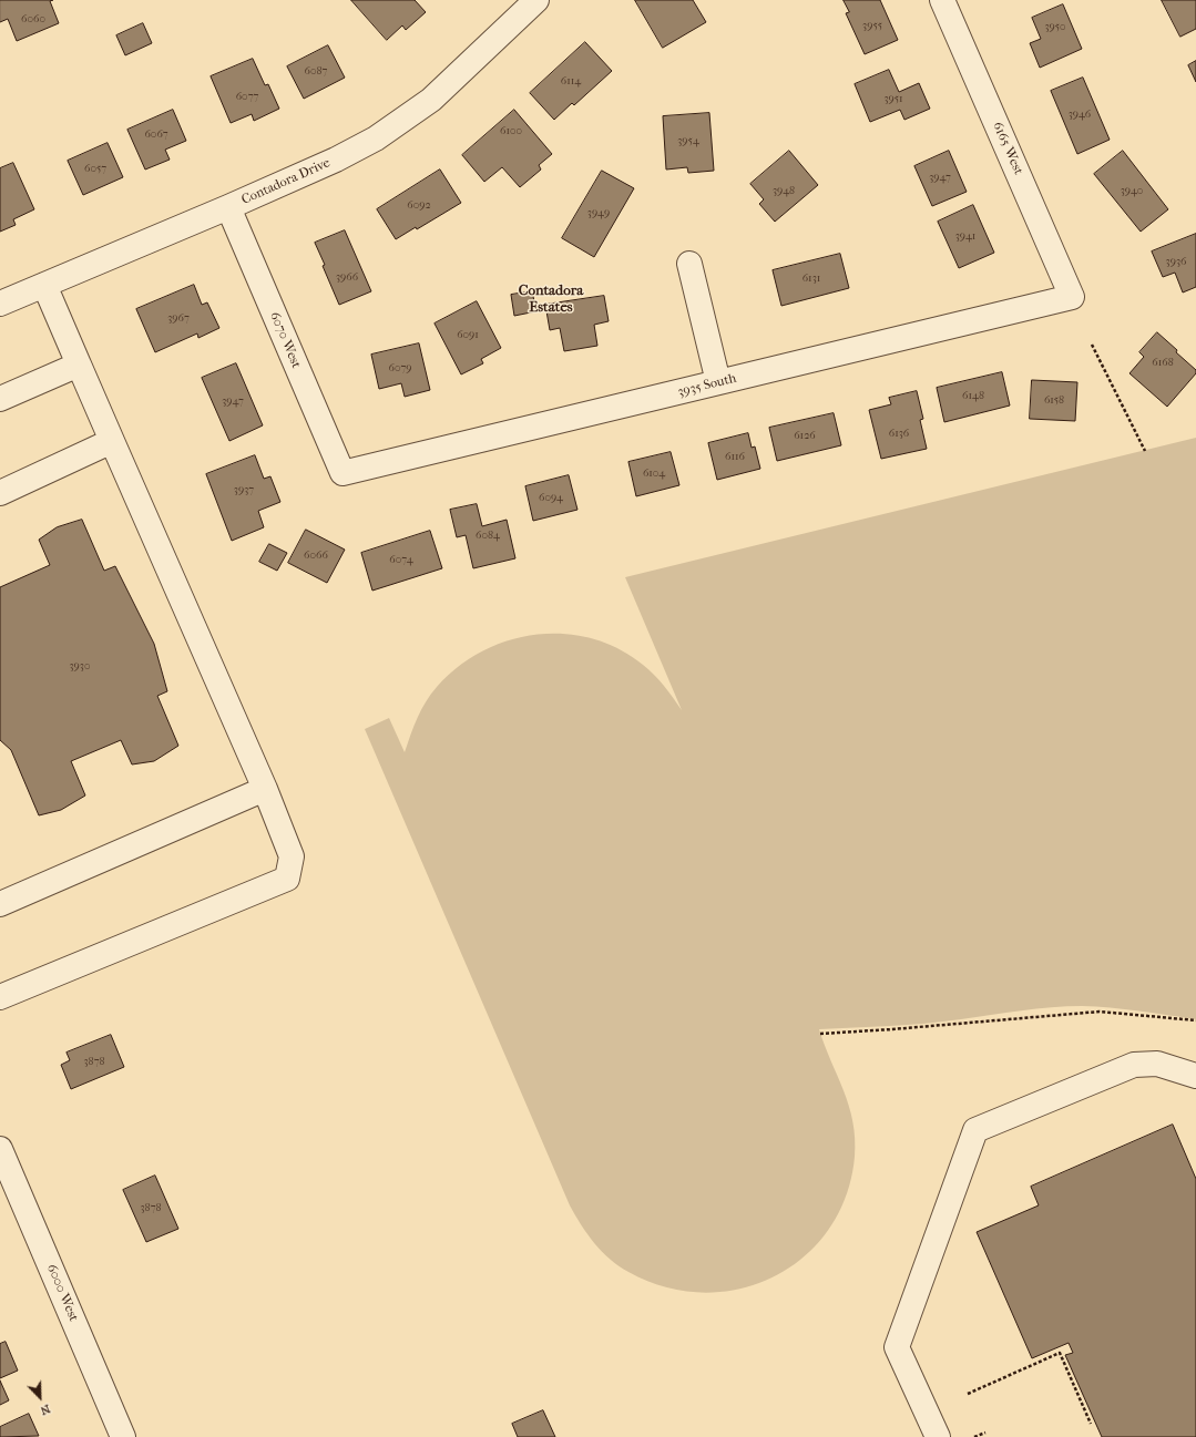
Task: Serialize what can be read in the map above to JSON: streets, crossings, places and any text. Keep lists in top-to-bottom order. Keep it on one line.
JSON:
{"streets":{"street":["6165 West","Contadora Drive","6070 West","3935 South","6000 West"]},"crossings":[["6165 West","3935 South"],["Contadora Drive","6070 West"],["6070 West","3935 South"]],"districts":["Contadora Estates"],"house_numbers":["6060","3955","3950","6087","6114","6077","3951","3946","6100","6067","3954","6057","3947","3948","3940","6092","3949","3941","3936","3966","6131","3967","6091","6168","6079","6148","6158","3947","6136","6126","6116","6104","3937","6094","6084","6066","6074","3930","3878","3878"],"north":"bottom right"}
